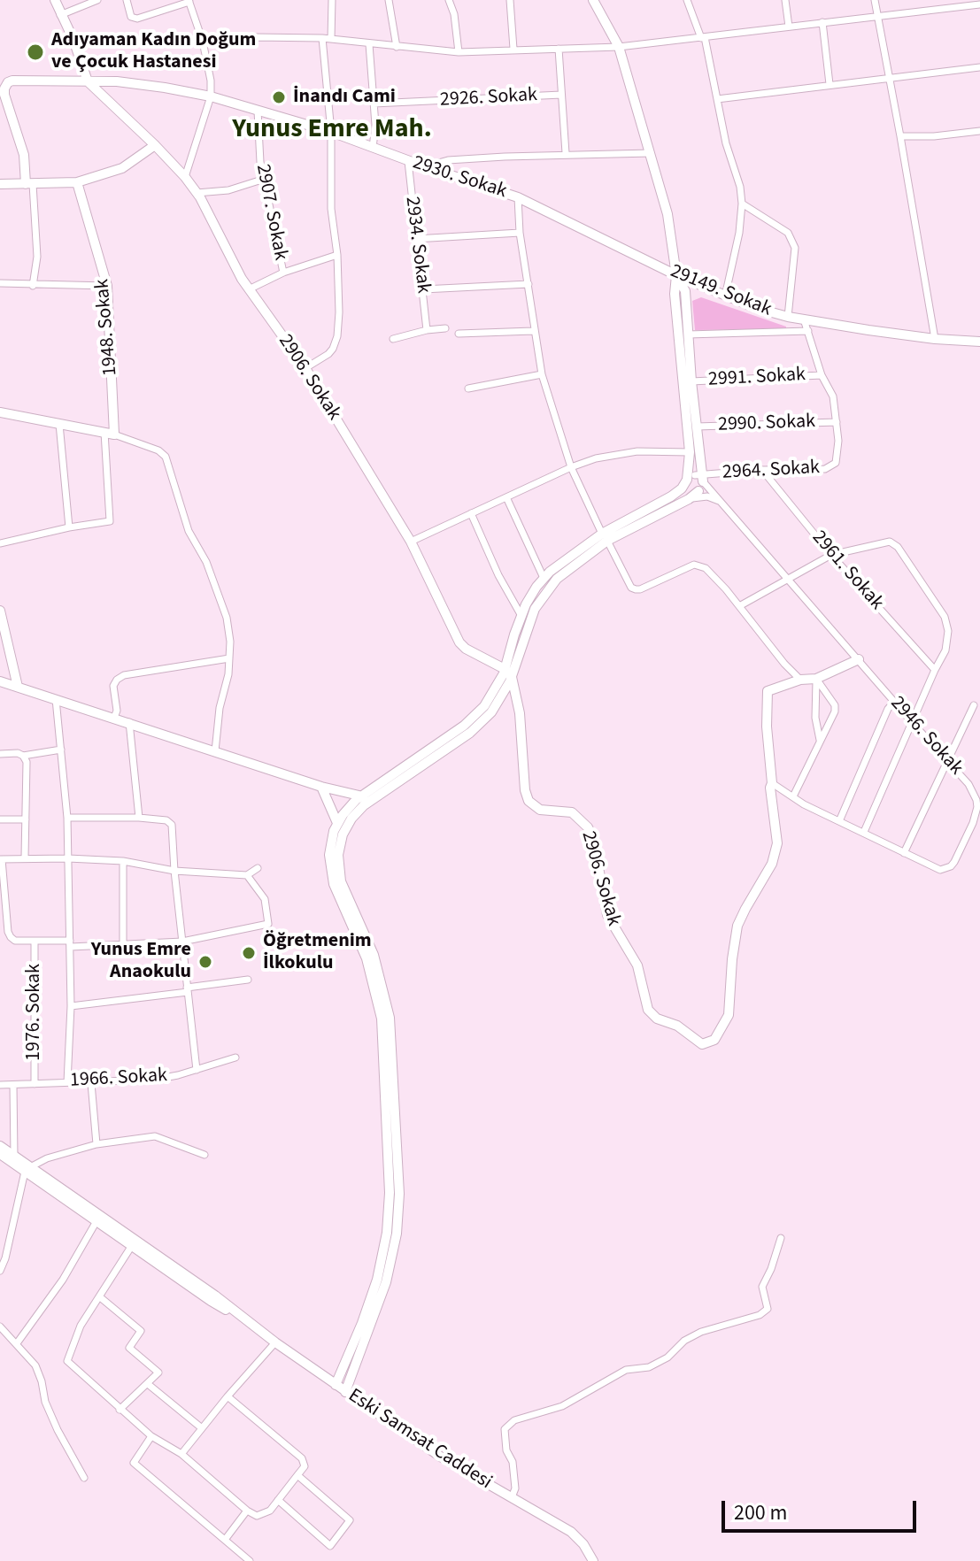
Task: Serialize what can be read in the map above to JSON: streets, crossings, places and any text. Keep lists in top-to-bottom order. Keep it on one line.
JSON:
{"streets":{"street":["2926. Sokak","2930. Sokak","2907. Sokak","2934. Sokak","29149. Sokak","1948. Sokak","2906. Sokak","2991. Sokak","2990. Sokak","2964. Sokak","2961. Sokak","2946. Sokak","1976. Sokak","1966. Sokak","Eski Samsat Caddesi"]},"crossings":[["2930. Sokak","2907. Sokak"],["2930. Sokak","2934. Sokak"],["2930. Sokak","29149. Sokak"],["2930. Sokak","2906. Sokak"],["29149. Sokak","2964. Sokak"],["2906. Sokak","2946. Sokak"],["2991. Sokak","2964. Sokak"],["2990. Sokak","2964. Sokak"],["2964. Sokak","2961. Sokak"],["2964. Sokak","2946. Sokak"],["1976. Sokak","1966. Sokak"]],"districts":["Yunus Emre Mah."],"places":["Adıyaman Kadın Doğum ve Çocuk Hastanesi","İnandı Cami","Öğretmenim İlkokulu","Yunus Emre Anaokulu"],"scale_bar":"200 m"}
